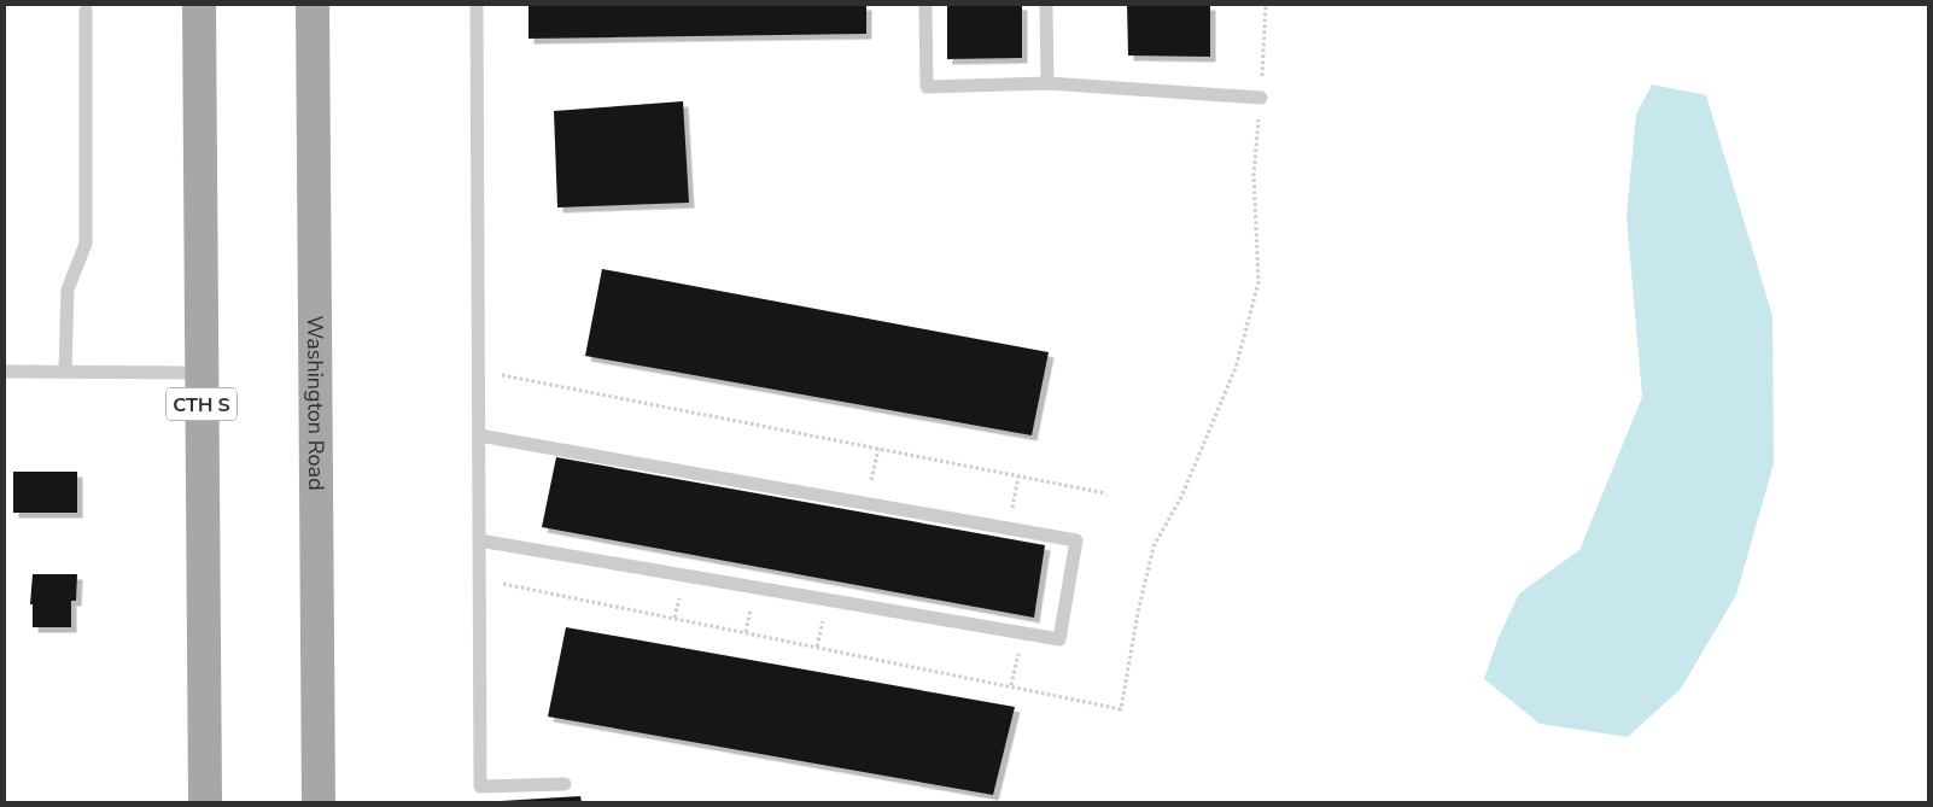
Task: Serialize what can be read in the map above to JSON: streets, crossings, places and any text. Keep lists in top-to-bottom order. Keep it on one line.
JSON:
{"streets":{"main road":["Washington Road","CTH S"]}}
